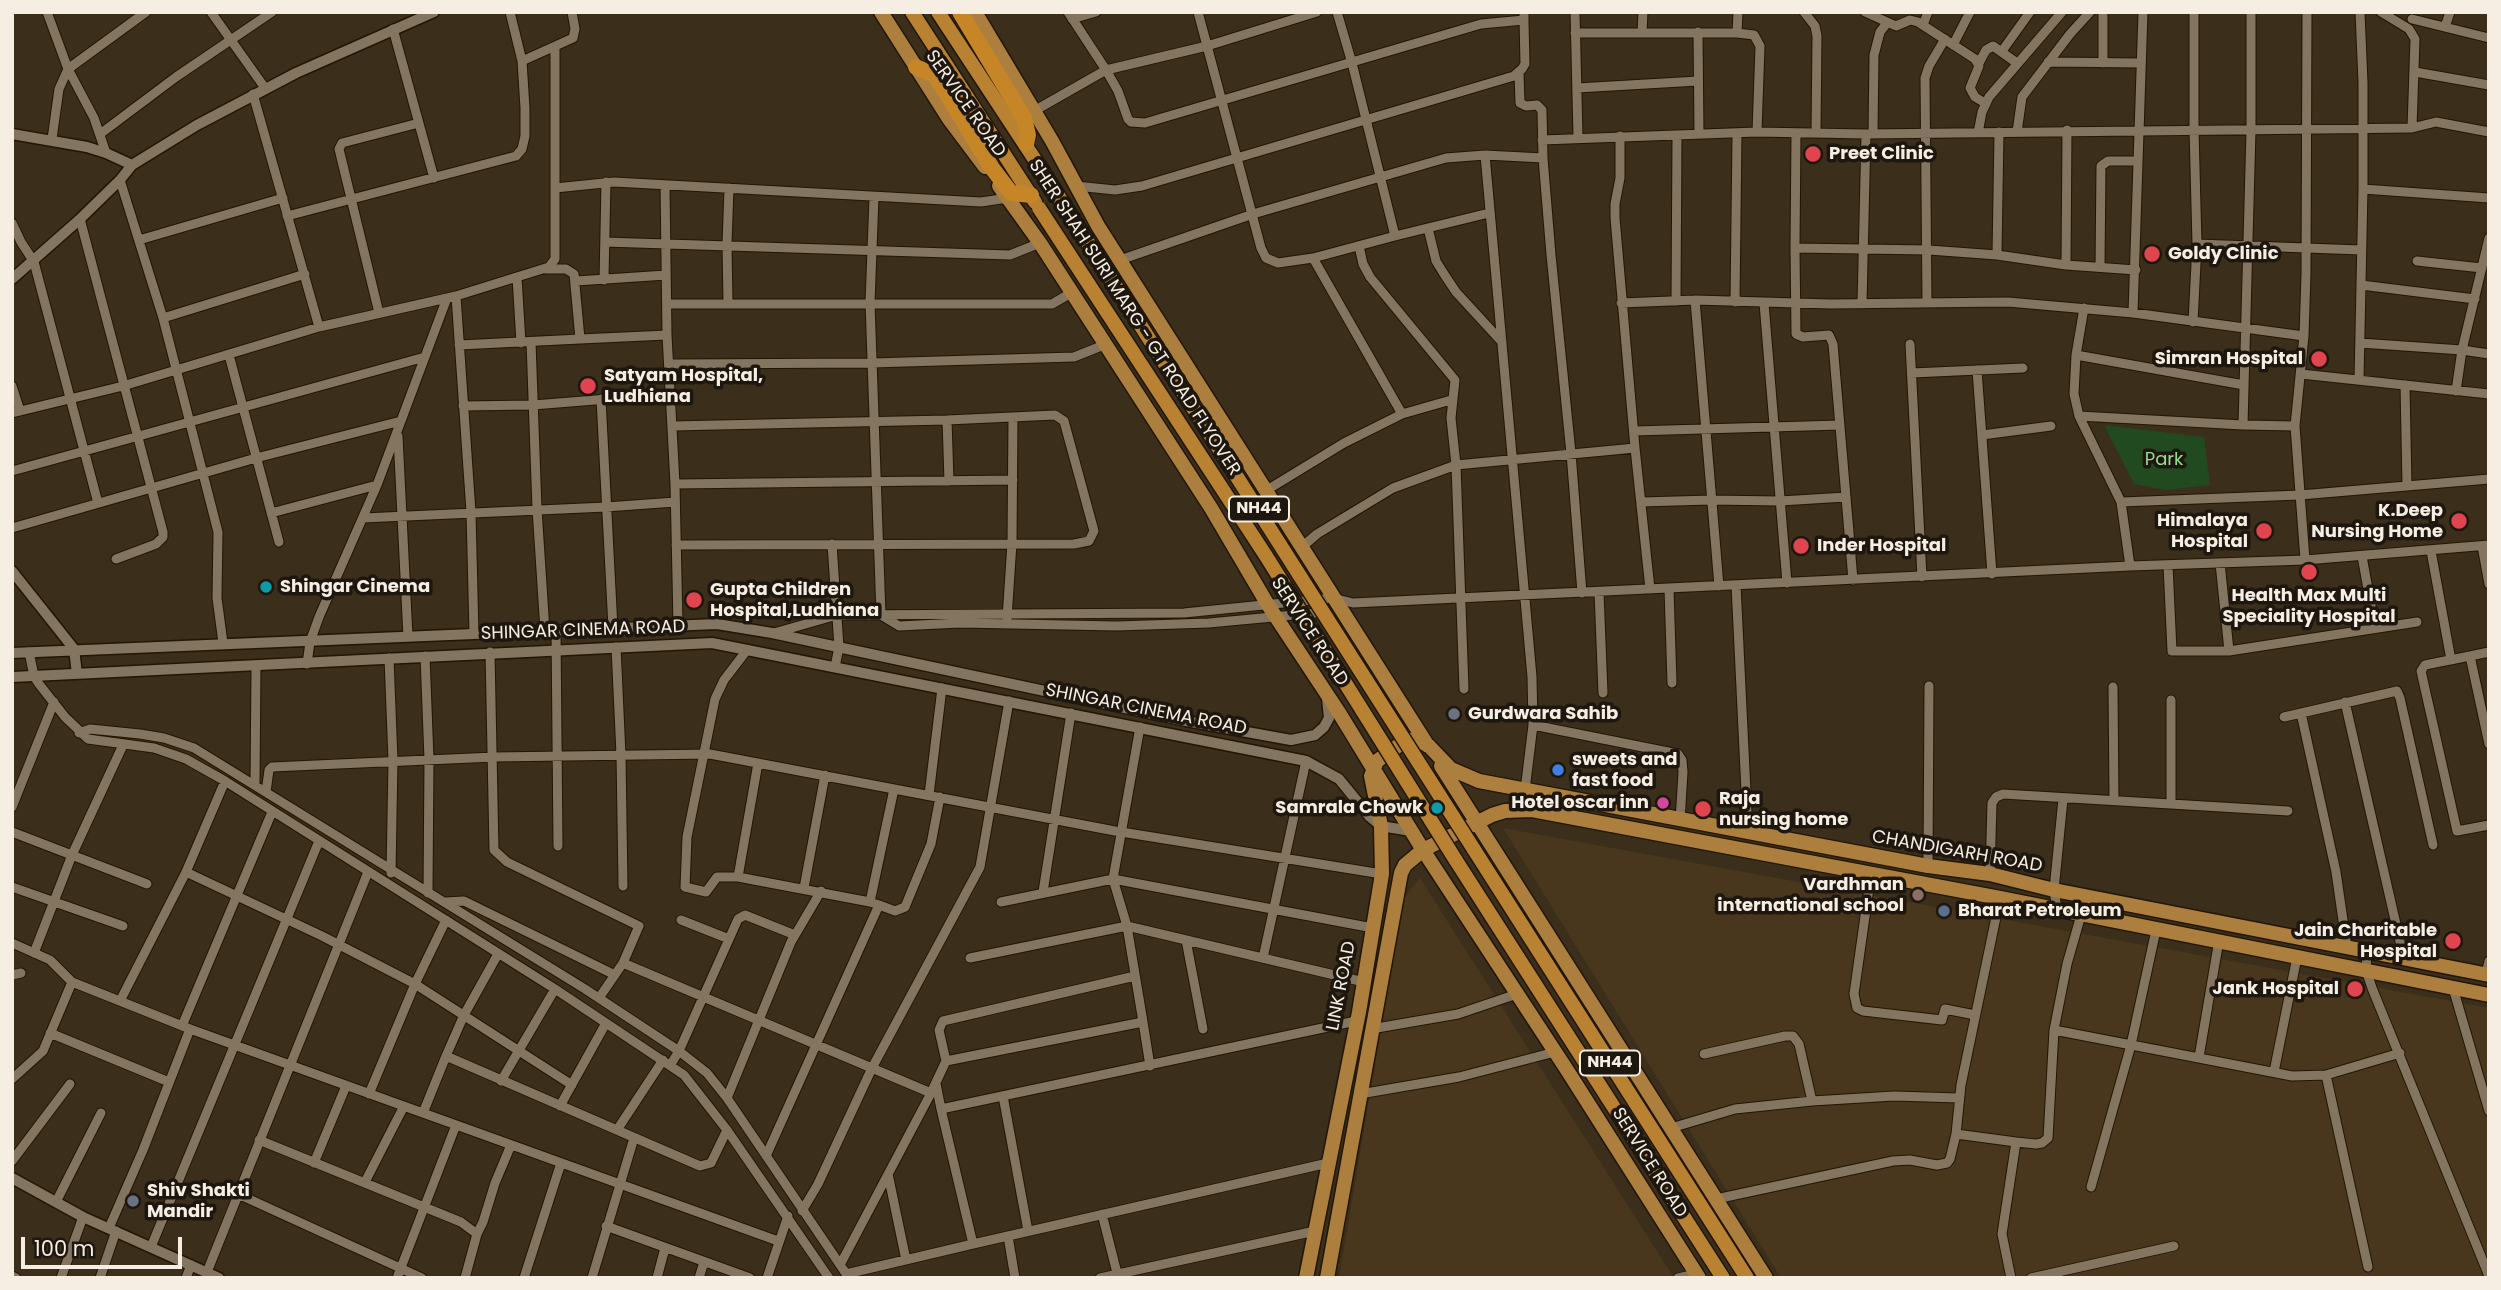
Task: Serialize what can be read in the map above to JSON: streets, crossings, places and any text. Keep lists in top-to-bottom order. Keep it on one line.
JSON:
{"streets":{"highway":["SHER SHAH SURI MARG - GT ROAD FLYOVER","NH44"],"main road":["SERVICE ROAD","CHANDIGARH ROAD","LINK ROAD"],"street":["SHINGAR CINEMA ROAD"]},"crossings":[["SERVICE ROAD","SHINGAR CINEMA ROAD"],["SERVICE ROAD","CHANDIGARH ROAD"],["SERVICE ROAD","LINK ROAD"],["SHINGAR CINEMA ROAD","LINK ROAD"],["CHANDIGARH ROAD","LINK ROAD"]],"parks":["Park"],"places":["Preet Clinic","Goldy Clinic","Simran Hospital","Satyam Hospital, Ludhiana","K.Deep Nursing Home","Himalaya Hospital","Inder Hospital","Health Max Multi Speciality Hospital","Shingar Cinema","Gupta Children Hospital,Ludhiana","Gurdwara Sahib","sweets and fast food","Hotel oscar inn","Samrala Chowk","Raja nursing home","Vardhman international school","Bharat Petroleum","Jain Charitable Hospital","Jank Hospital","Shiv Shakti Mandir"],"scale_bar":"100 m"}
